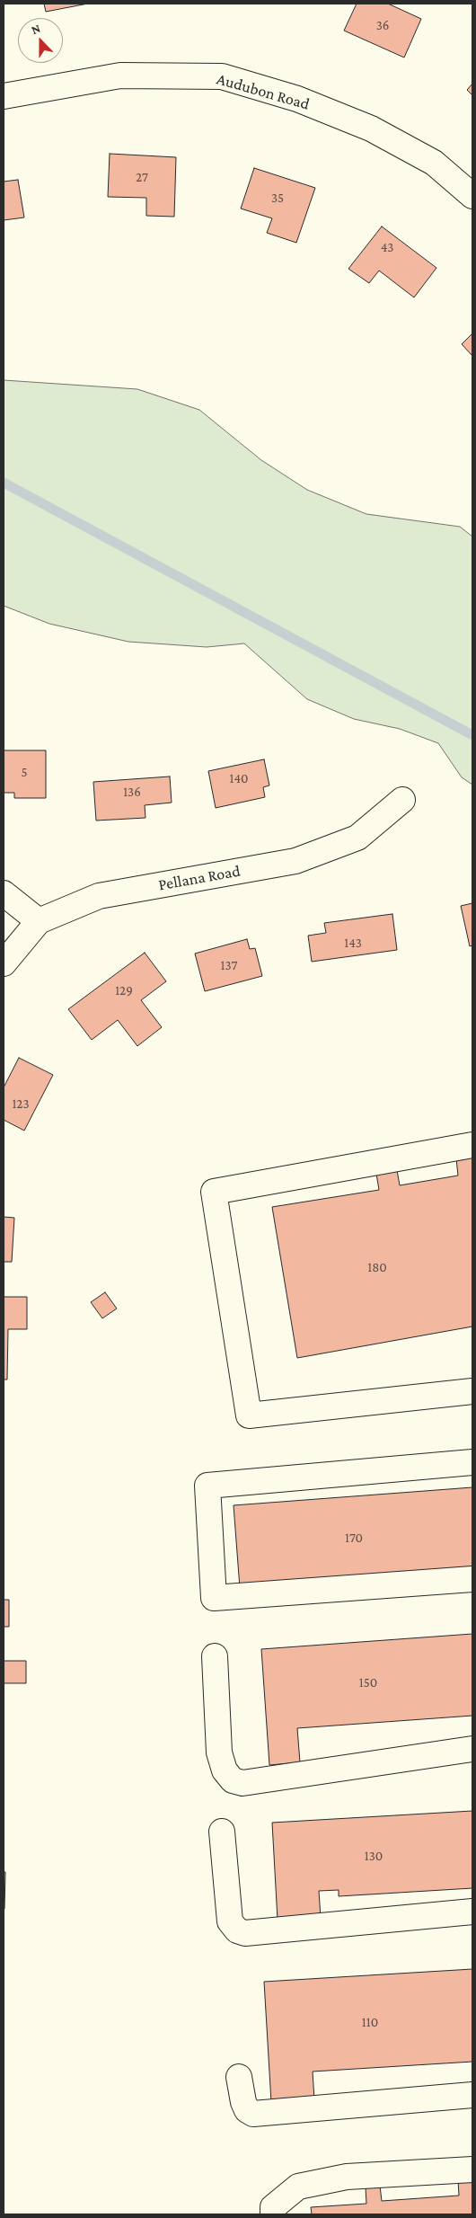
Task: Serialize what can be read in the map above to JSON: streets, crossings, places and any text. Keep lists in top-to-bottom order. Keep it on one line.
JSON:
{"streets":{"street":["Audubon Road","Pellana Road"]},"house_numbers":["36","27","35","43","5","140","136","143","137","129","123","180","170","150","130","110"],"north":"top"}
